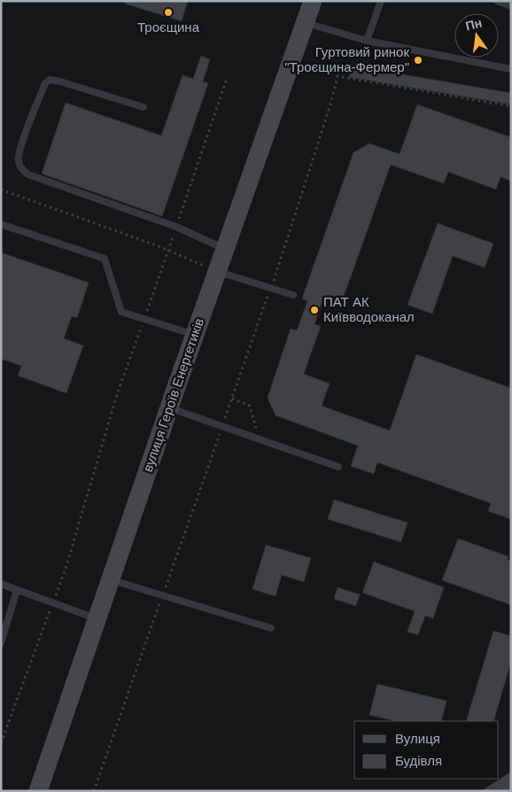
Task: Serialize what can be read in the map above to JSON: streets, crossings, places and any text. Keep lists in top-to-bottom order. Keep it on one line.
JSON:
{"streets":{"street":["вулиця Героїв Енергетиків"]},"places":["Троєщина","Гуртовий ринок \"Троєщина-Фермер\"","ПАТ АК Київводоканал"],"legend":["Вулиця","Будівля"],"north":"top"}
